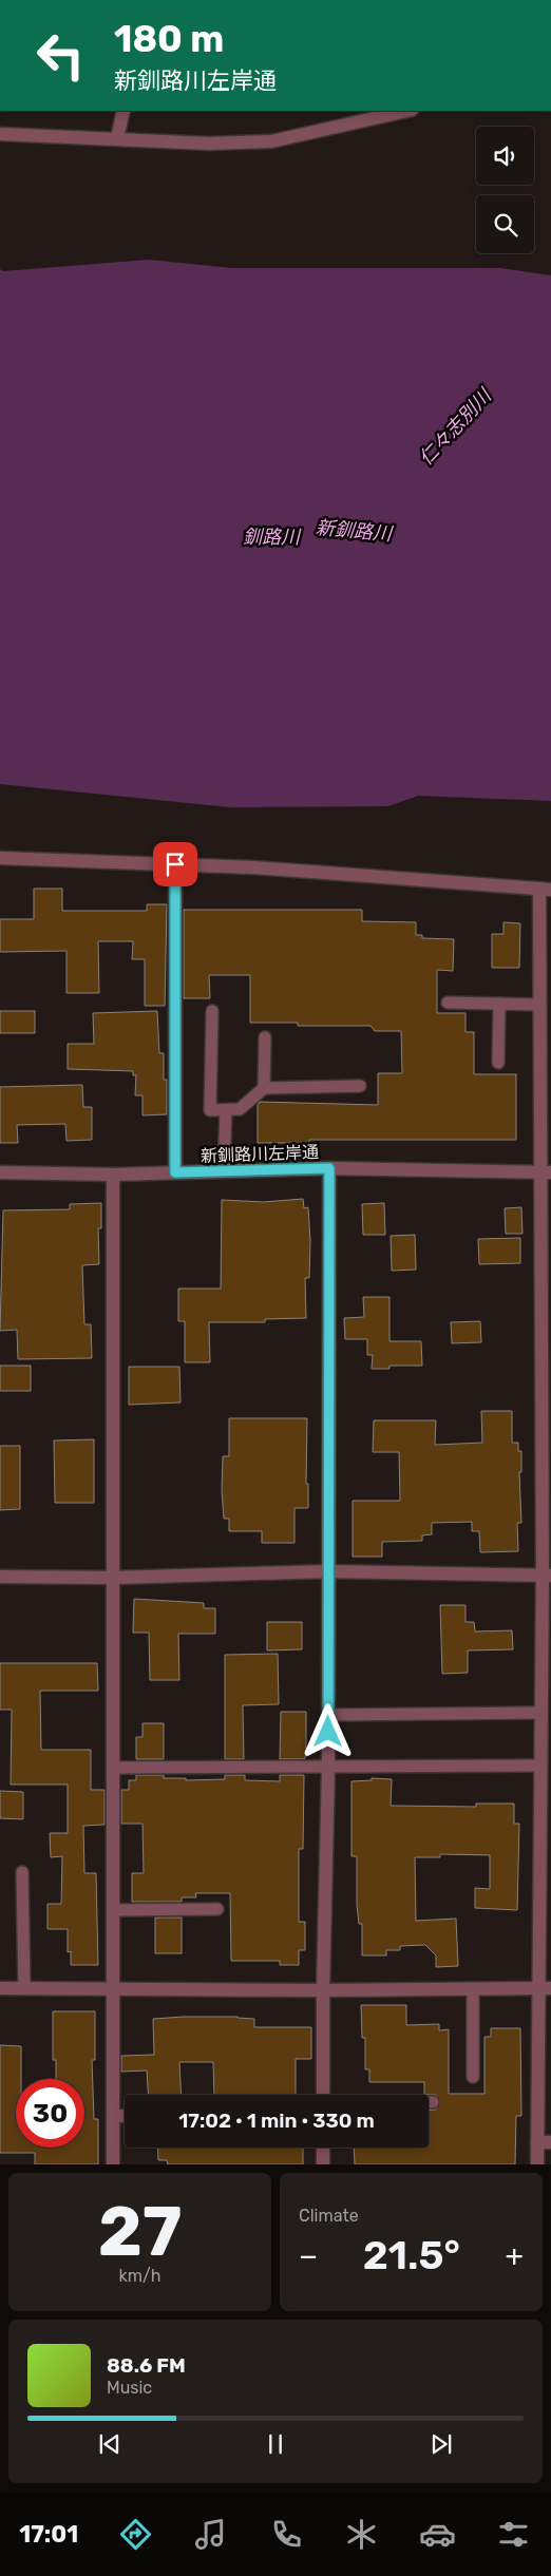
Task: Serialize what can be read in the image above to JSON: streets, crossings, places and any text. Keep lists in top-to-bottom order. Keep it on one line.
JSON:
{"streets":{"street":["新釧路川左岸通"]},"water":["仁々志別川","新釧路川","釧路川"],"page":{"turn":["180 m","新釧路川左岸通"],"limit":"30","trip":"17:02 · 1 min · 330 m","tile":[["27","km/h"],"Climate"],"heat":["−","21.5°","+"],"song":["88.6 FM","Music"],"tabs":"17:01"}}
